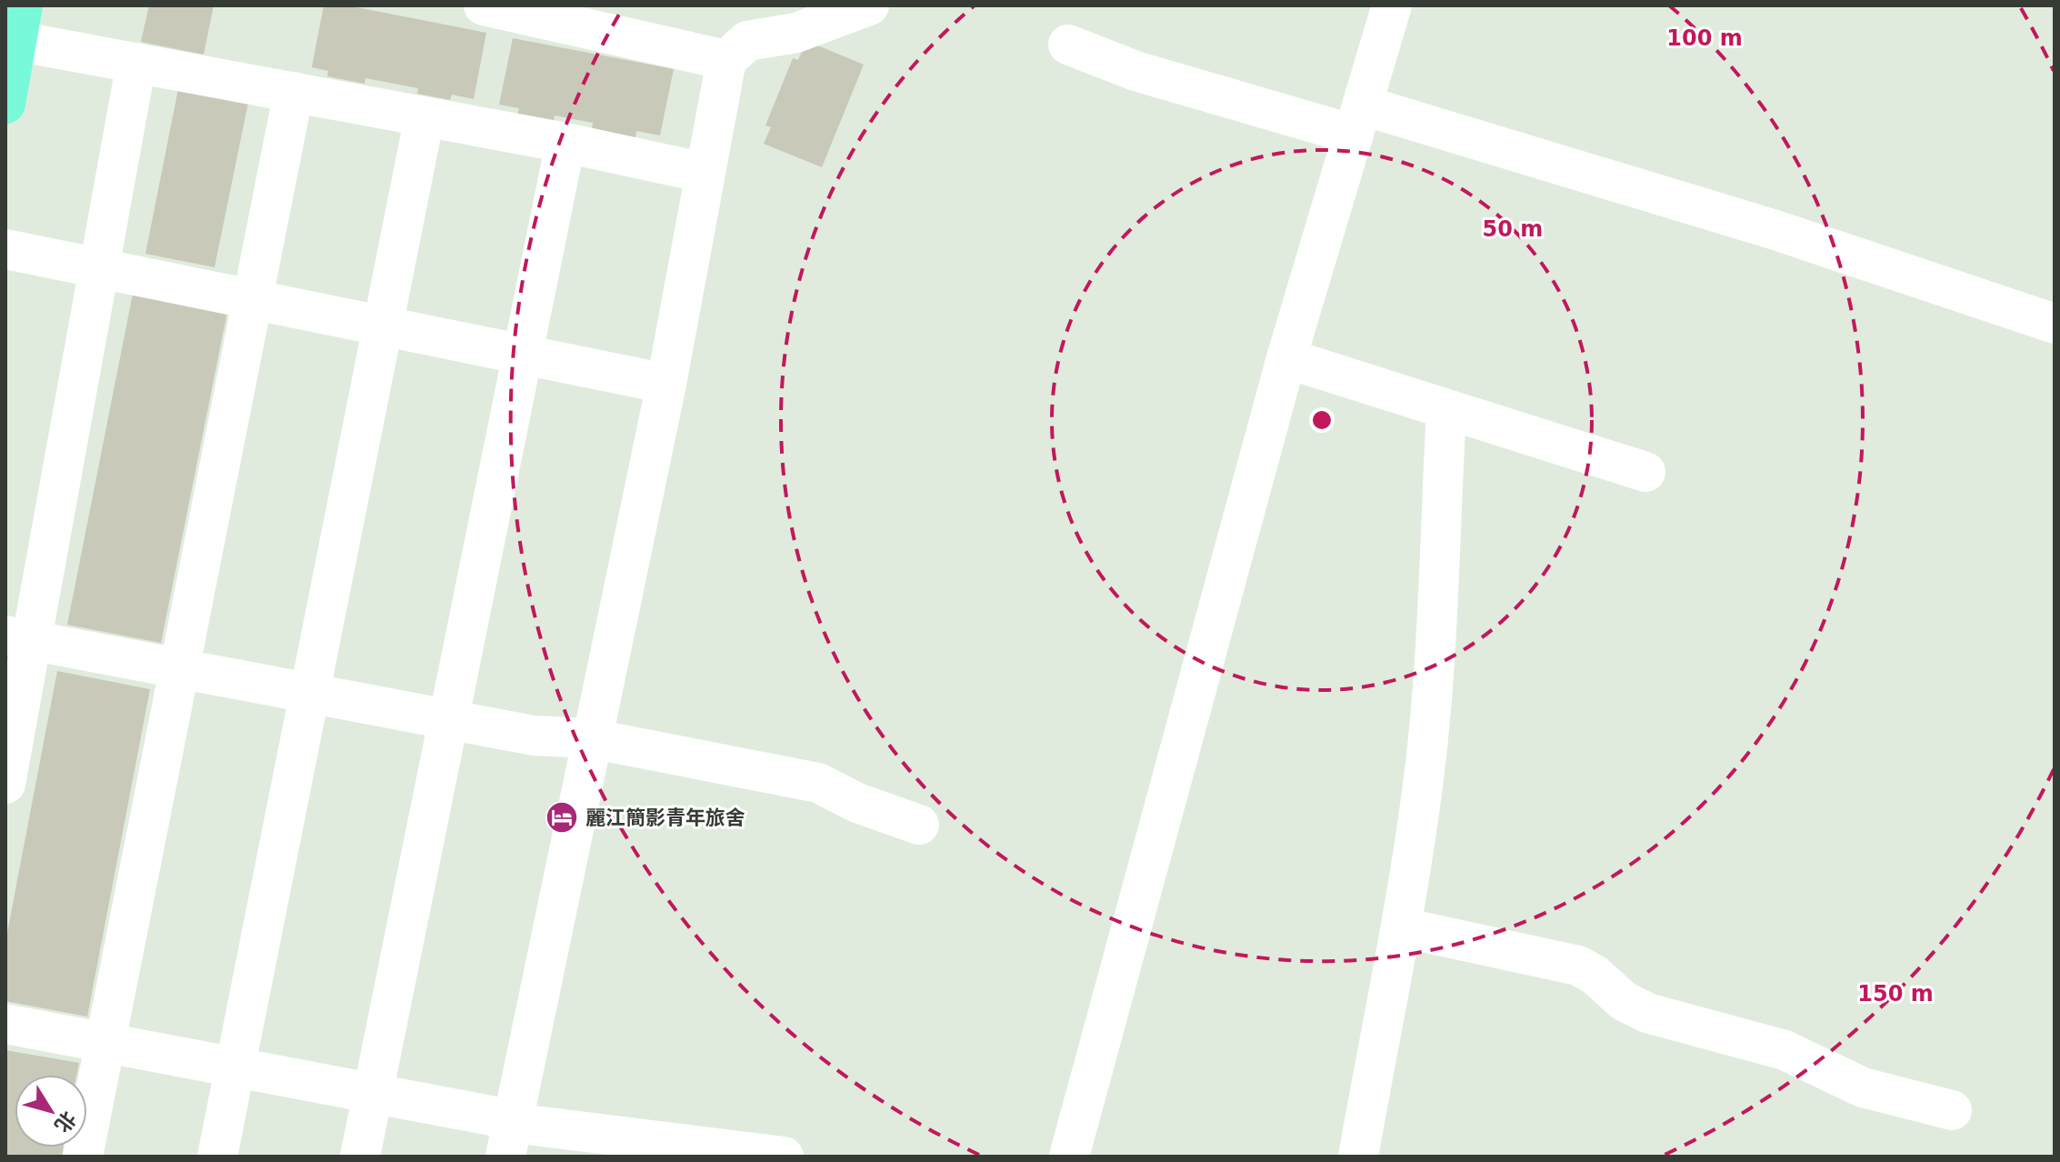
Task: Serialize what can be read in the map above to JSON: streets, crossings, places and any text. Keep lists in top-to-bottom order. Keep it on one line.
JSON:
{"places":{"hotel":["麗江簡影青年旅舍"]},"north":"bottom right","rings":["100 m","50 m","150 m"]}
